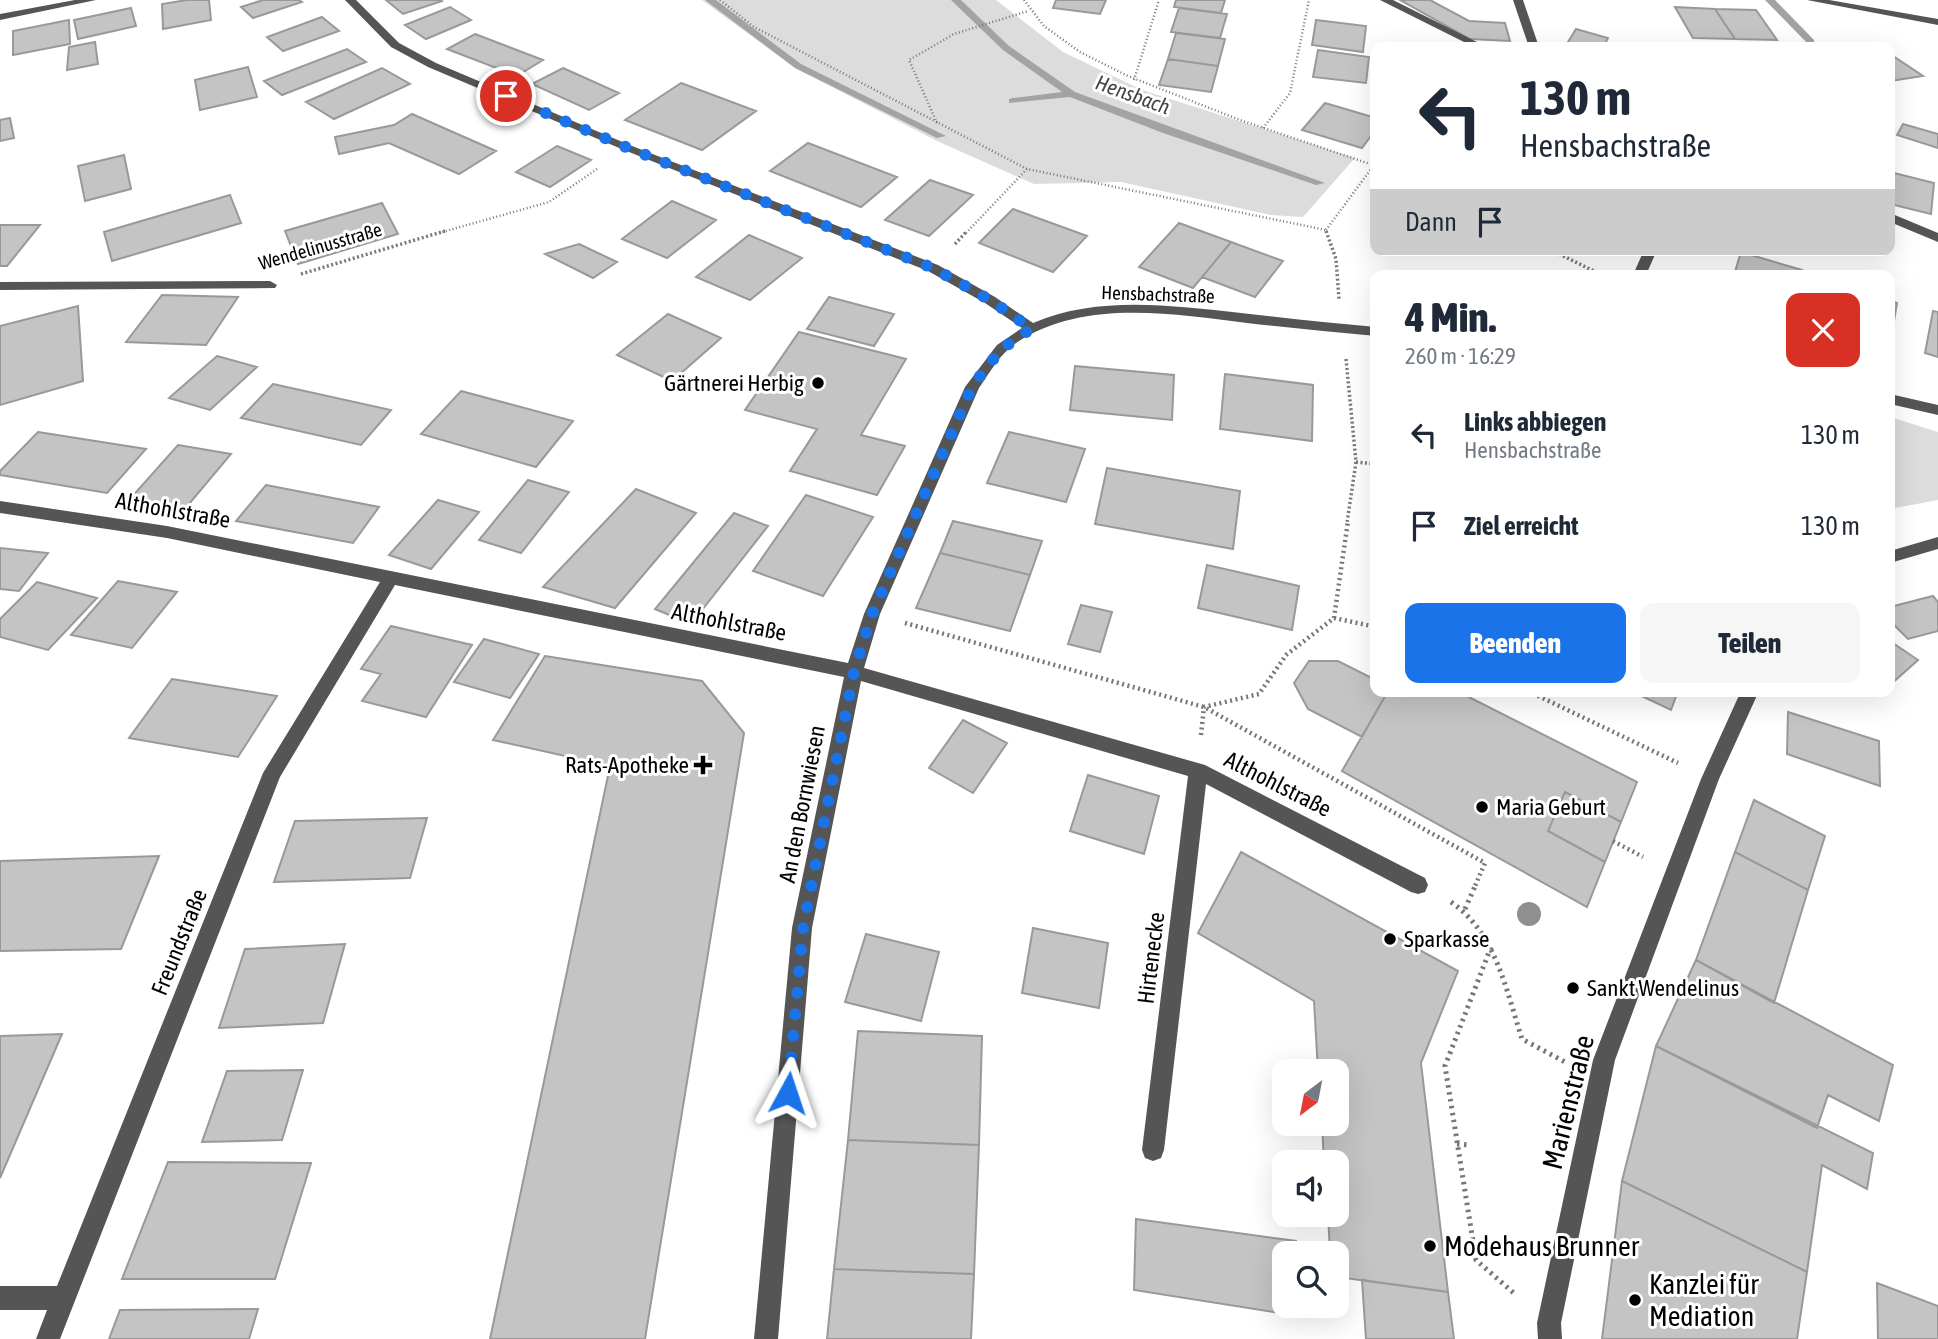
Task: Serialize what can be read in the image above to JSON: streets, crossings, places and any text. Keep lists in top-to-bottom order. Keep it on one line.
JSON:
{"streets":{"street":["Wendelinusstraße","Hensbachstraße","Althohlstraße","An den Bornwiesen","Freundstraße","Hirtenecke","Marienstraße"]},"crossings":[["Hensbachstraße","An den Bornwiesen"],["Althohlstraße","An den Bornwiesen"],["Althohlstraße","Freundstraße"],["Althohlstraße","Hirtenecke"]],"water":["Hensbach"],"places":{"other":["Gärtnerei Herbig","Maria Geburt","Sparkasse","Sankt Wendelinus","Modehaus Brunner","Kanzlei für Mediation"],"health":["Rats-Apotheke"]},"north":"bottom left","page":{"turn":["130 m","Hensbachstraße"],"then":"Dann","heading":["4 Min.","260 m · 16:29"],"list":[{"name":"Links abbiegen","note":"Hensbachstraße","value":"130 m"},{"name":"Ziel erreicht","value":"130 m"}],"buttons":["Beenden","Teilen"]}}
